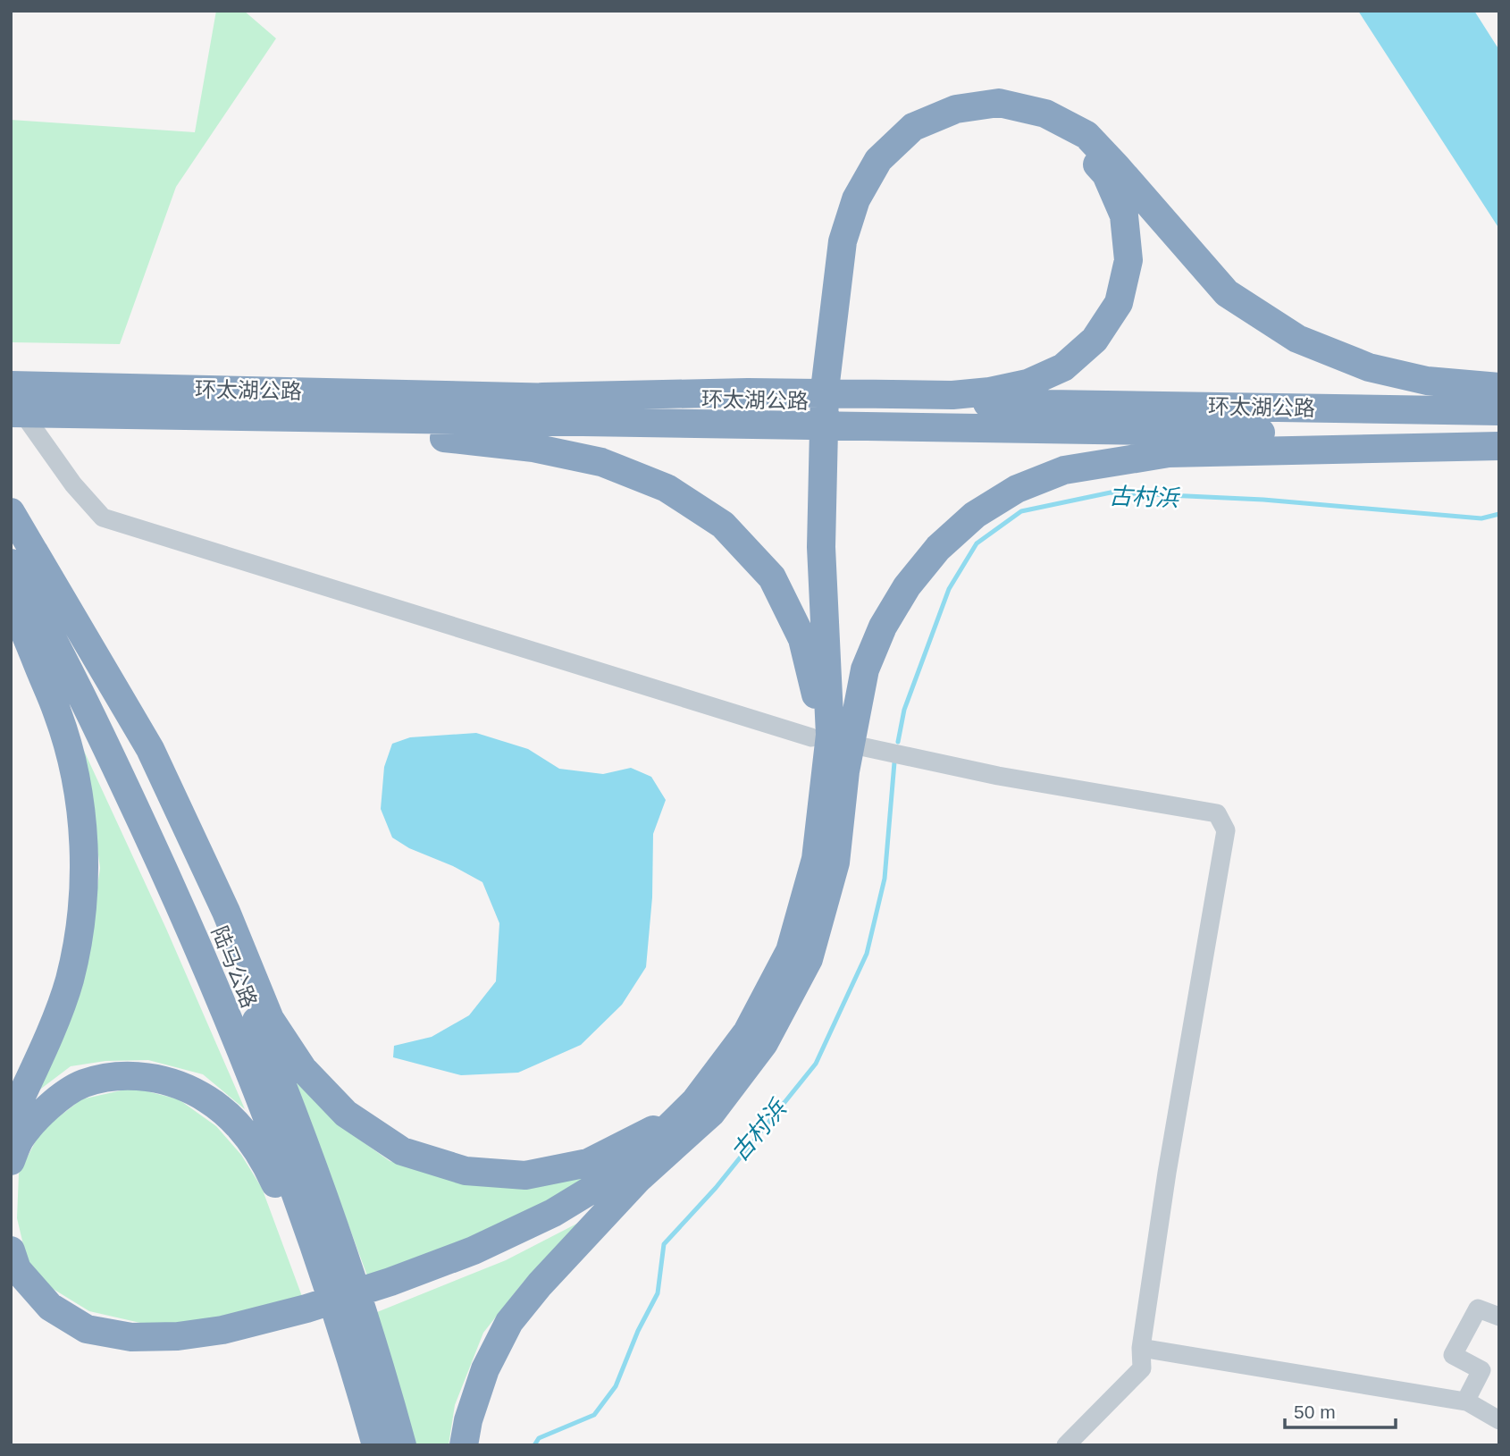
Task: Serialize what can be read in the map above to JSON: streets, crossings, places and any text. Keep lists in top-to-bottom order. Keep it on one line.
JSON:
{"streets":{"highway":["环太湖公路","陆马公路"]},"water":["古村浜"],"scale_bar":"50 m"}
